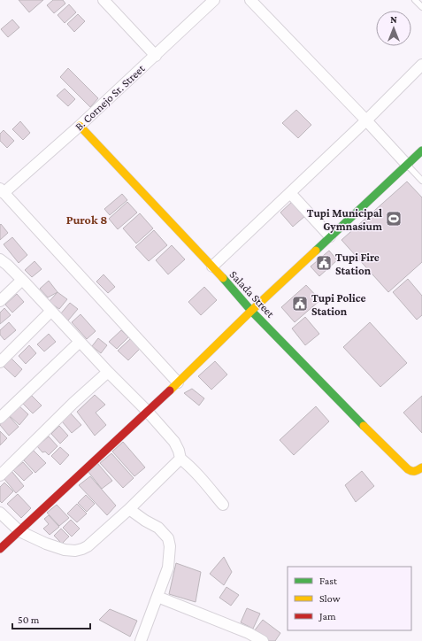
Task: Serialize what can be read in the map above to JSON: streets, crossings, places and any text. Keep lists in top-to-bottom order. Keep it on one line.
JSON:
{"streets":{"street":["B. Cornejo Sr. Street","Salada Street"]},"crossings":[["B. Cornejo Sr. Street","Salada Street"]],"districts":["Purok 8"],"places":{"sports":["Tupi Municipal Gymnasium"],"public building":["Tupi Fire Station","Tupi Police Station"]},"legend":["Fast","Slow","Jam"],"scale_bar":"50 m","north":"top"}
